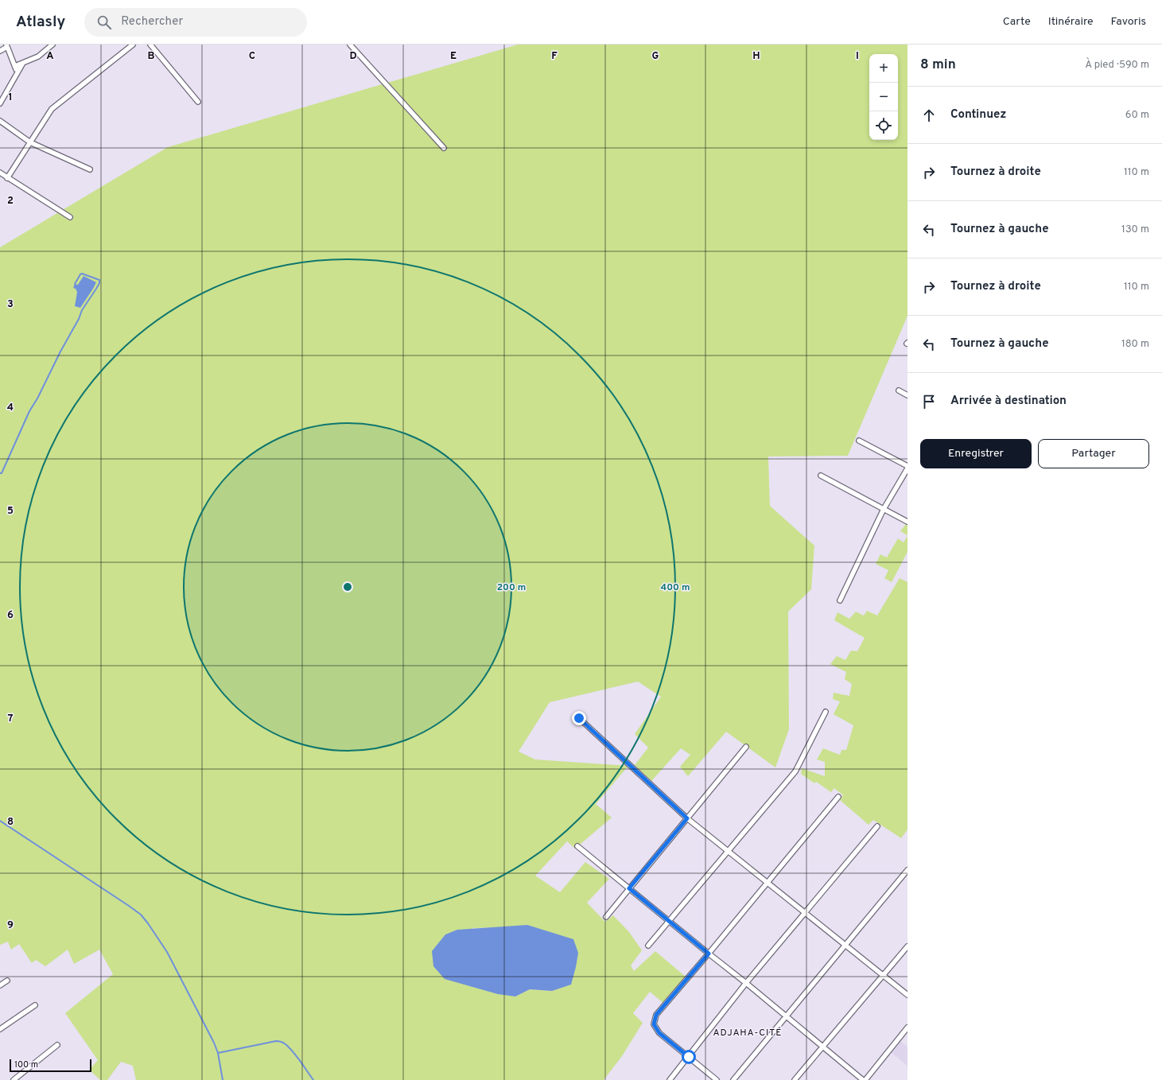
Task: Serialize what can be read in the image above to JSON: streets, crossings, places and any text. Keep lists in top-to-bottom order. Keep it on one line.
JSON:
{"districts":["ADJAHA-CITÉ"],"scale_bar":"100 m","page":{"header":"Atlasly","search":"Rechercher","nav":["Carte","Itinéraire","Favoris"],"heading":["8 min","À pied · 590 m"],"map_buttons":["+","−"],"list":[["Continuez","60 m"],["Tournez à droite","110 m"],["Tournez à gauche","130 m"],["Tournez à droite","110 m"],["Tournez à gauche","180 m"],"Arrivée à destination"],"buttons":["Enregistrer","Partager"],"scale":"100 m"},"grid":{"columns":["A","B","C","D","E","F","G","H","I"],"rows":["1","2","3","4","5","6","7","8","9"]},"rings":["200 m","400 m"]}
